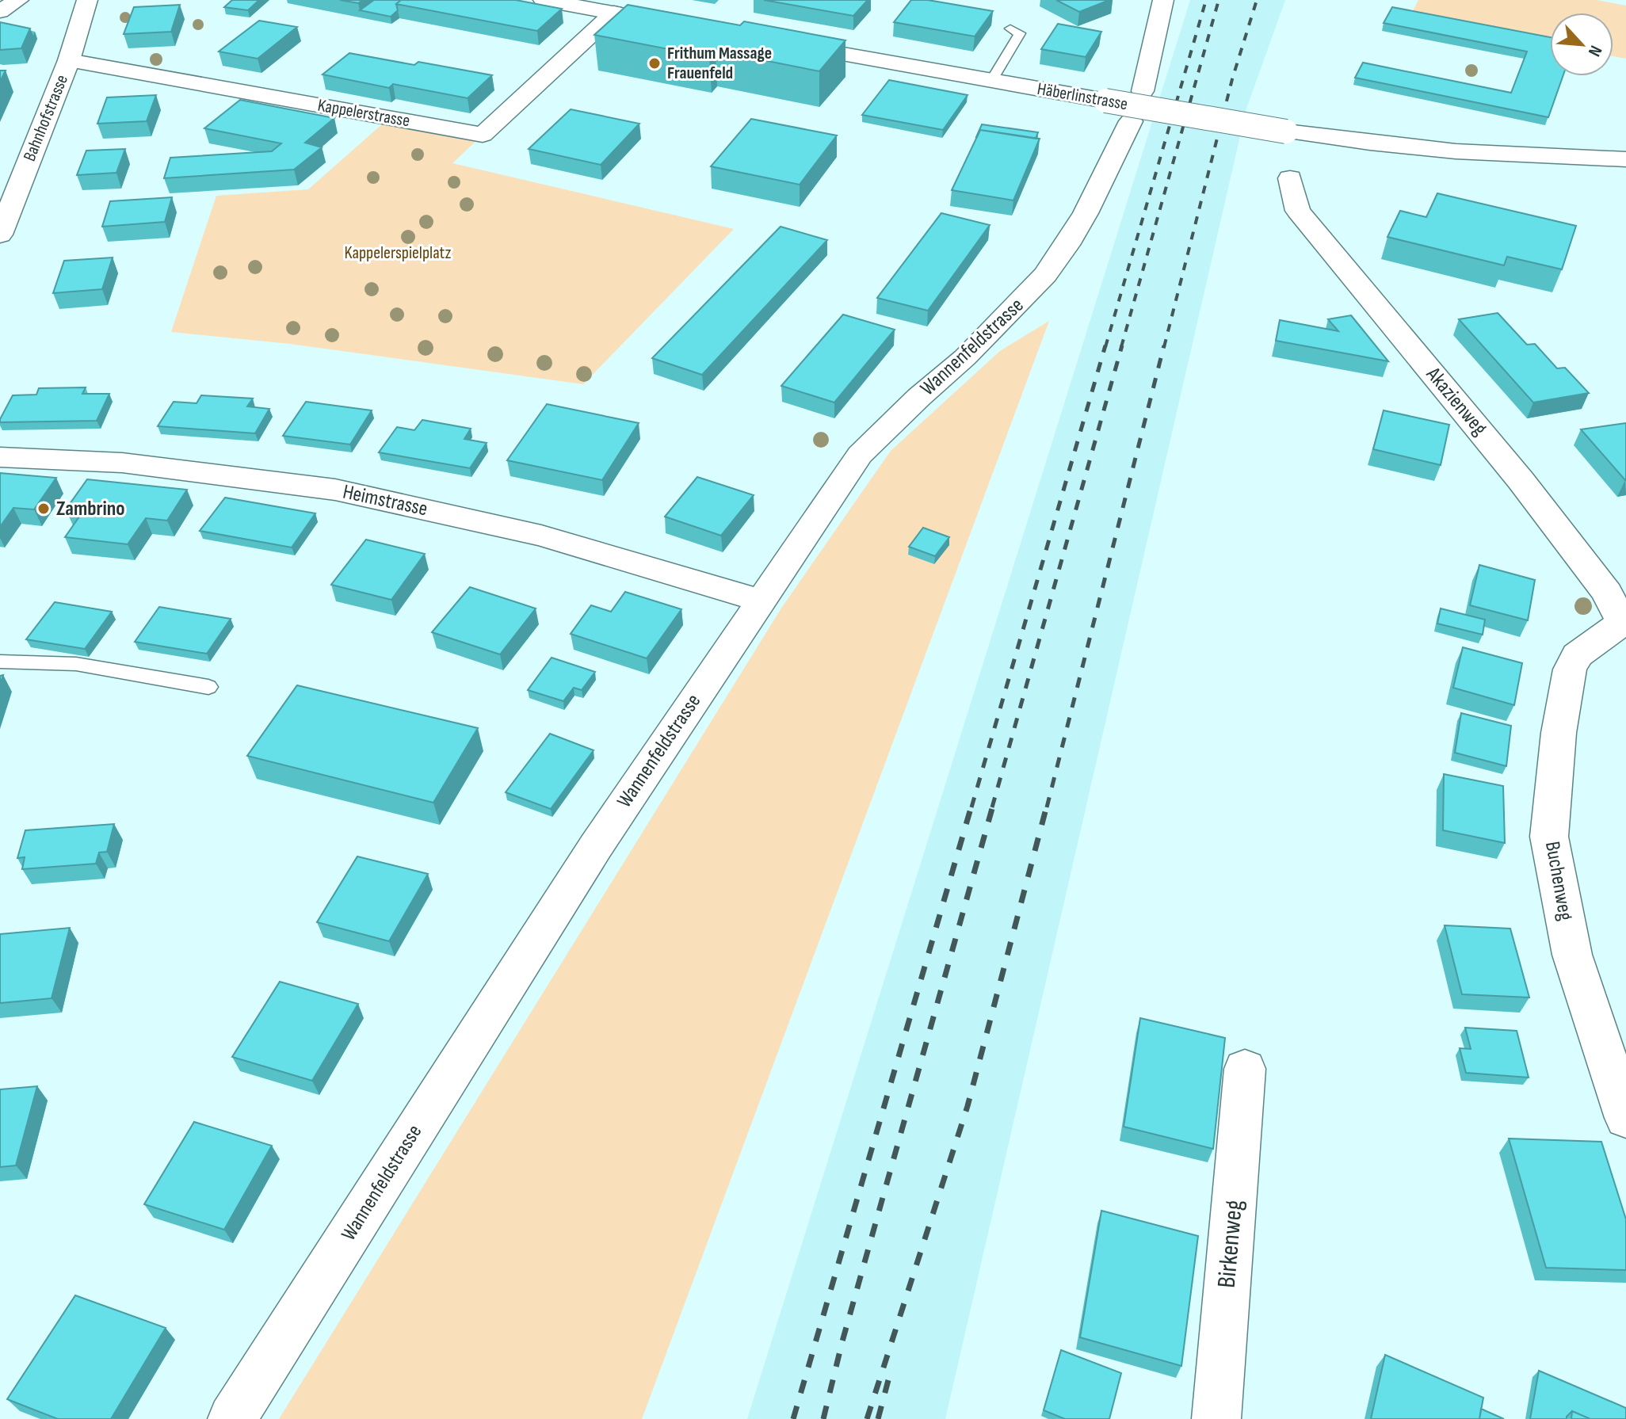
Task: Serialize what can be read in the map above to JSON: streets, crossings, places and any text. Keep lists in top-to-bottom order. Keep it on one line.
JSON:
{"streets":{"street":["Häberlinstrasse","Kappelerstrasse","Bahnhofstrasse","Wannenfeldstrasse","Akazienweg","Heimstrasse","Buchenweg","Birkenweg"]},"crossings":[["Häberlinstrasse","Wannenfeldstrasse"],["Kappelerstrasse","Bahnhofstrasse"],["Wannenfeldstrasse","Heimstrasse"],["Akazienweg","Buchenweg"]],"parks":["Kappelerspielplatz"],"places":["Frithum Massage Frauenfeld","Zambrino"],"north":"bottom right"}
